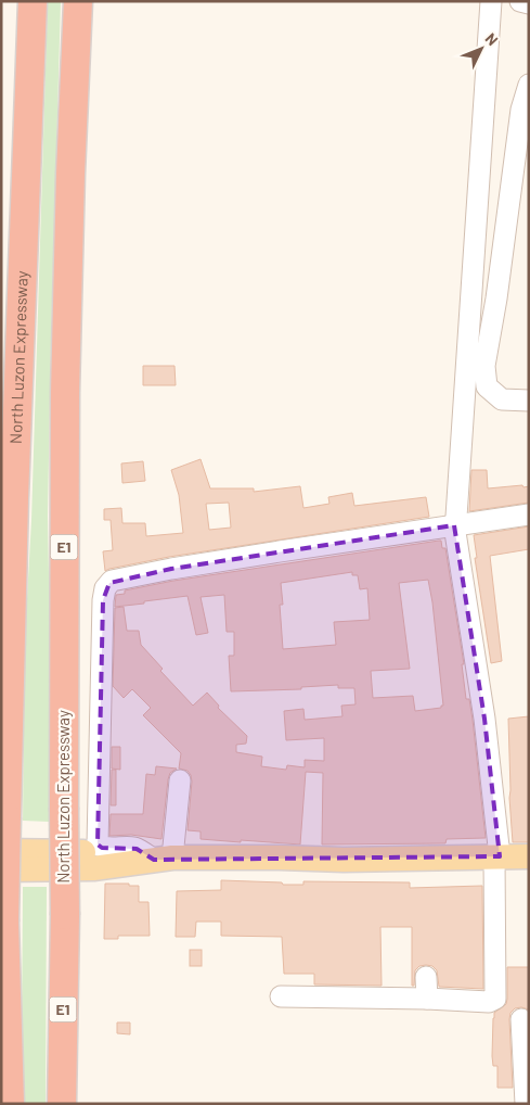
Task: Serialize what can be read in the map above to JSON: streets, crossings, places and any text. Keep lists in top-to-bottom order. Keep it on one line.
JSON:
{"streets":{"highway":["North Luzon Expressway","E1"]},"north":"top right"}
